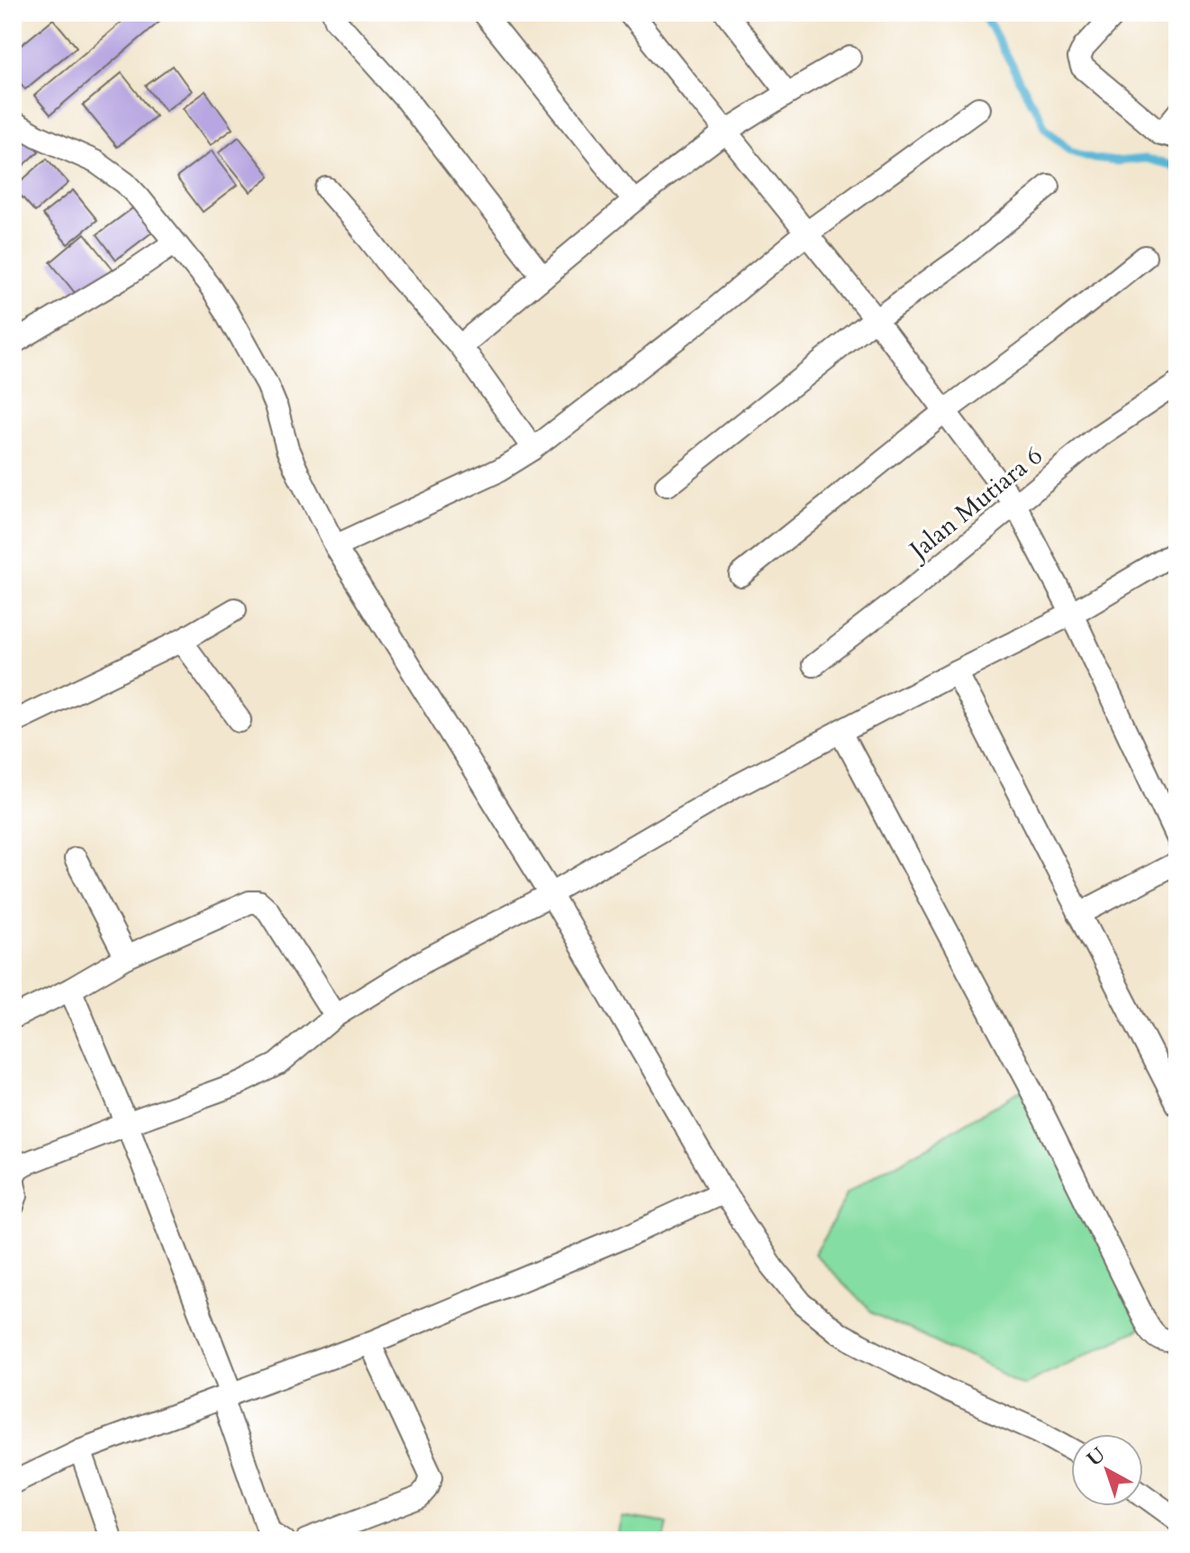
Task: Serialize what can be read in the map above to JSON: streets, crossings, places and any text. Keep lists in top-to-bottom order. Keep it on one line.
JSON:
{"streets":{"street":["Jalan Mutiara 6"]},"north":"top left"}
